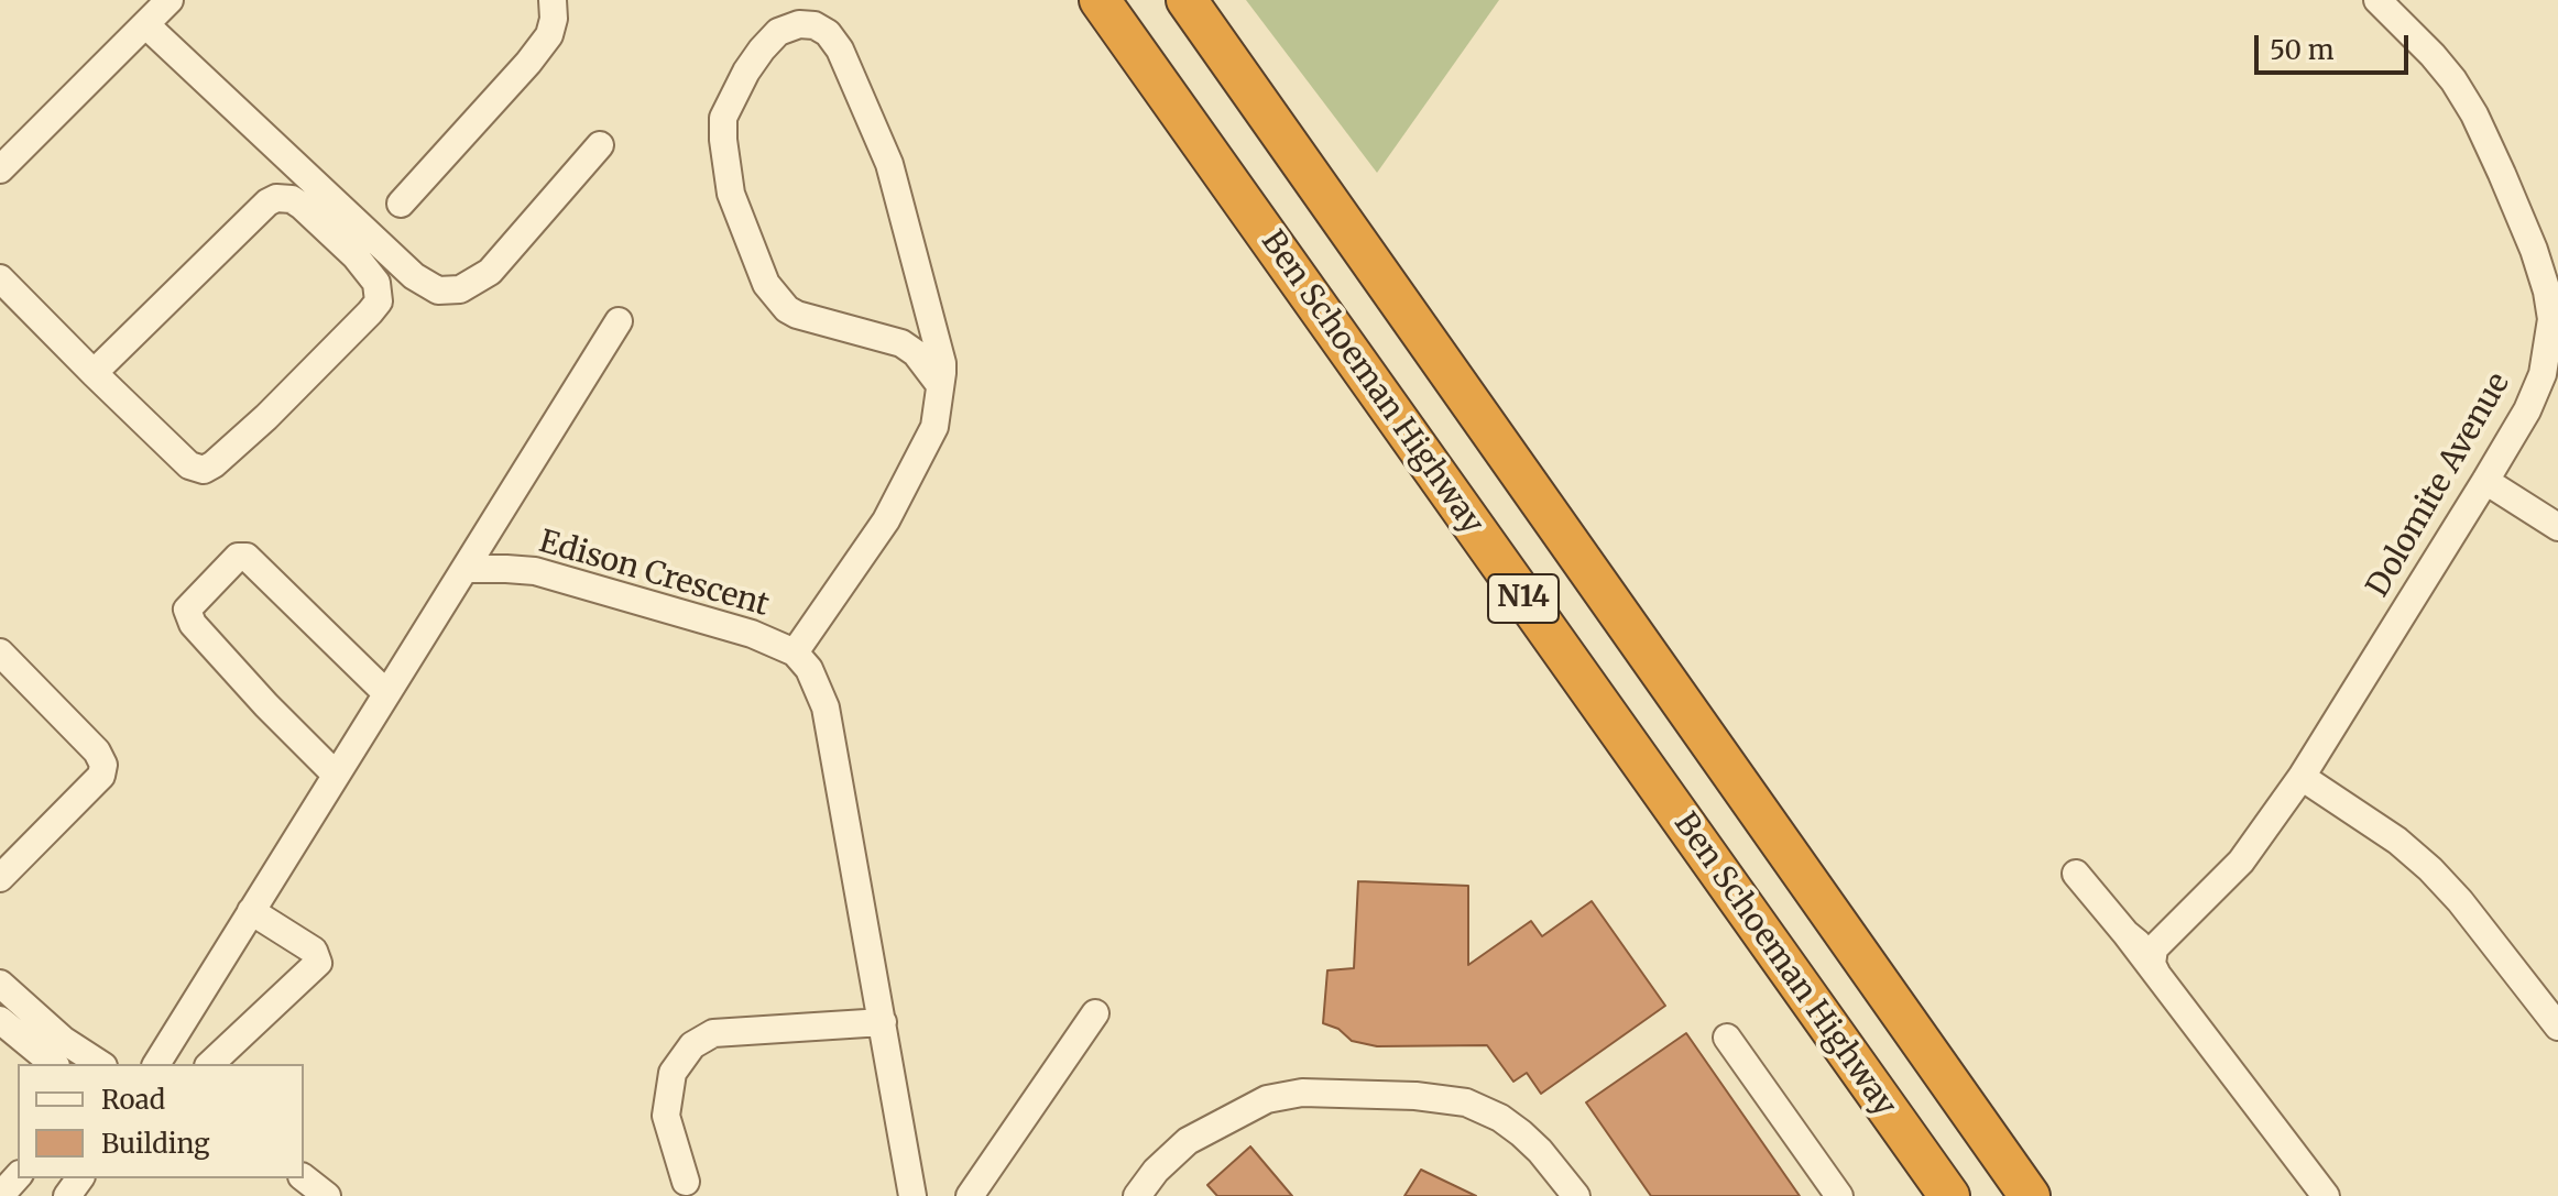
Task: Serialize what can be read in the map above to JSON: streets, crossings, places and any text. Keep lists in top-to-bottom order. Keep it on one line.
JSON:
{"streets":{"highway":["Ben Schoeman Highway","N14"],"street":["Dolomite Avenue","Edison Crescent"]},"legend":["Road","Building"],"scale_bar":"50 m"}
